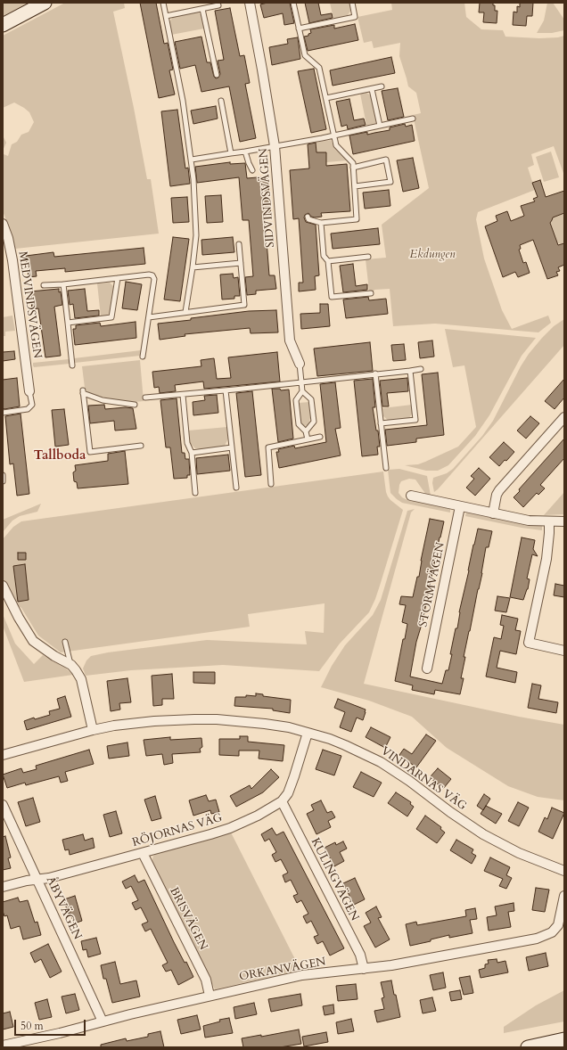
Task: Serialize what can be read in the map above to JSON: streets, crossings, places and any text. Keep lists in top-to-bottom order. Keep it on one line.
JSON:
{"streets":{"street":["SIDVINDSVÄGEN","MEDVINDSVÄGEN","STORMVÄGEN","VINDARNAS VÄG","RÖJORNAS VÄG","KULINGVÄGEN","ÅBYVÄGEN","BRISVÄGEN","ORKANVÄGEN"]},"crossings":[["VINDARNAS VÄG","RÖJORNAS VÄG"],["RÖJORNAS VÄG","KULINGVÄGEN"],["RÖJORNAS VÄG","ÅBYVÄGEN"],["RÖJORNAS VÄG","BRISVÄGEN"],["KULINGVÄGEN","ORKANVÄGEN"],["ÅBYVÄGEN","ORKANVÄGEN"],["BRISVÄGEN","ORKANVÄGEN"]],"districts":["Tallboda"],"parks":["Ekdungen"],"scale_bar":"50 m"}
